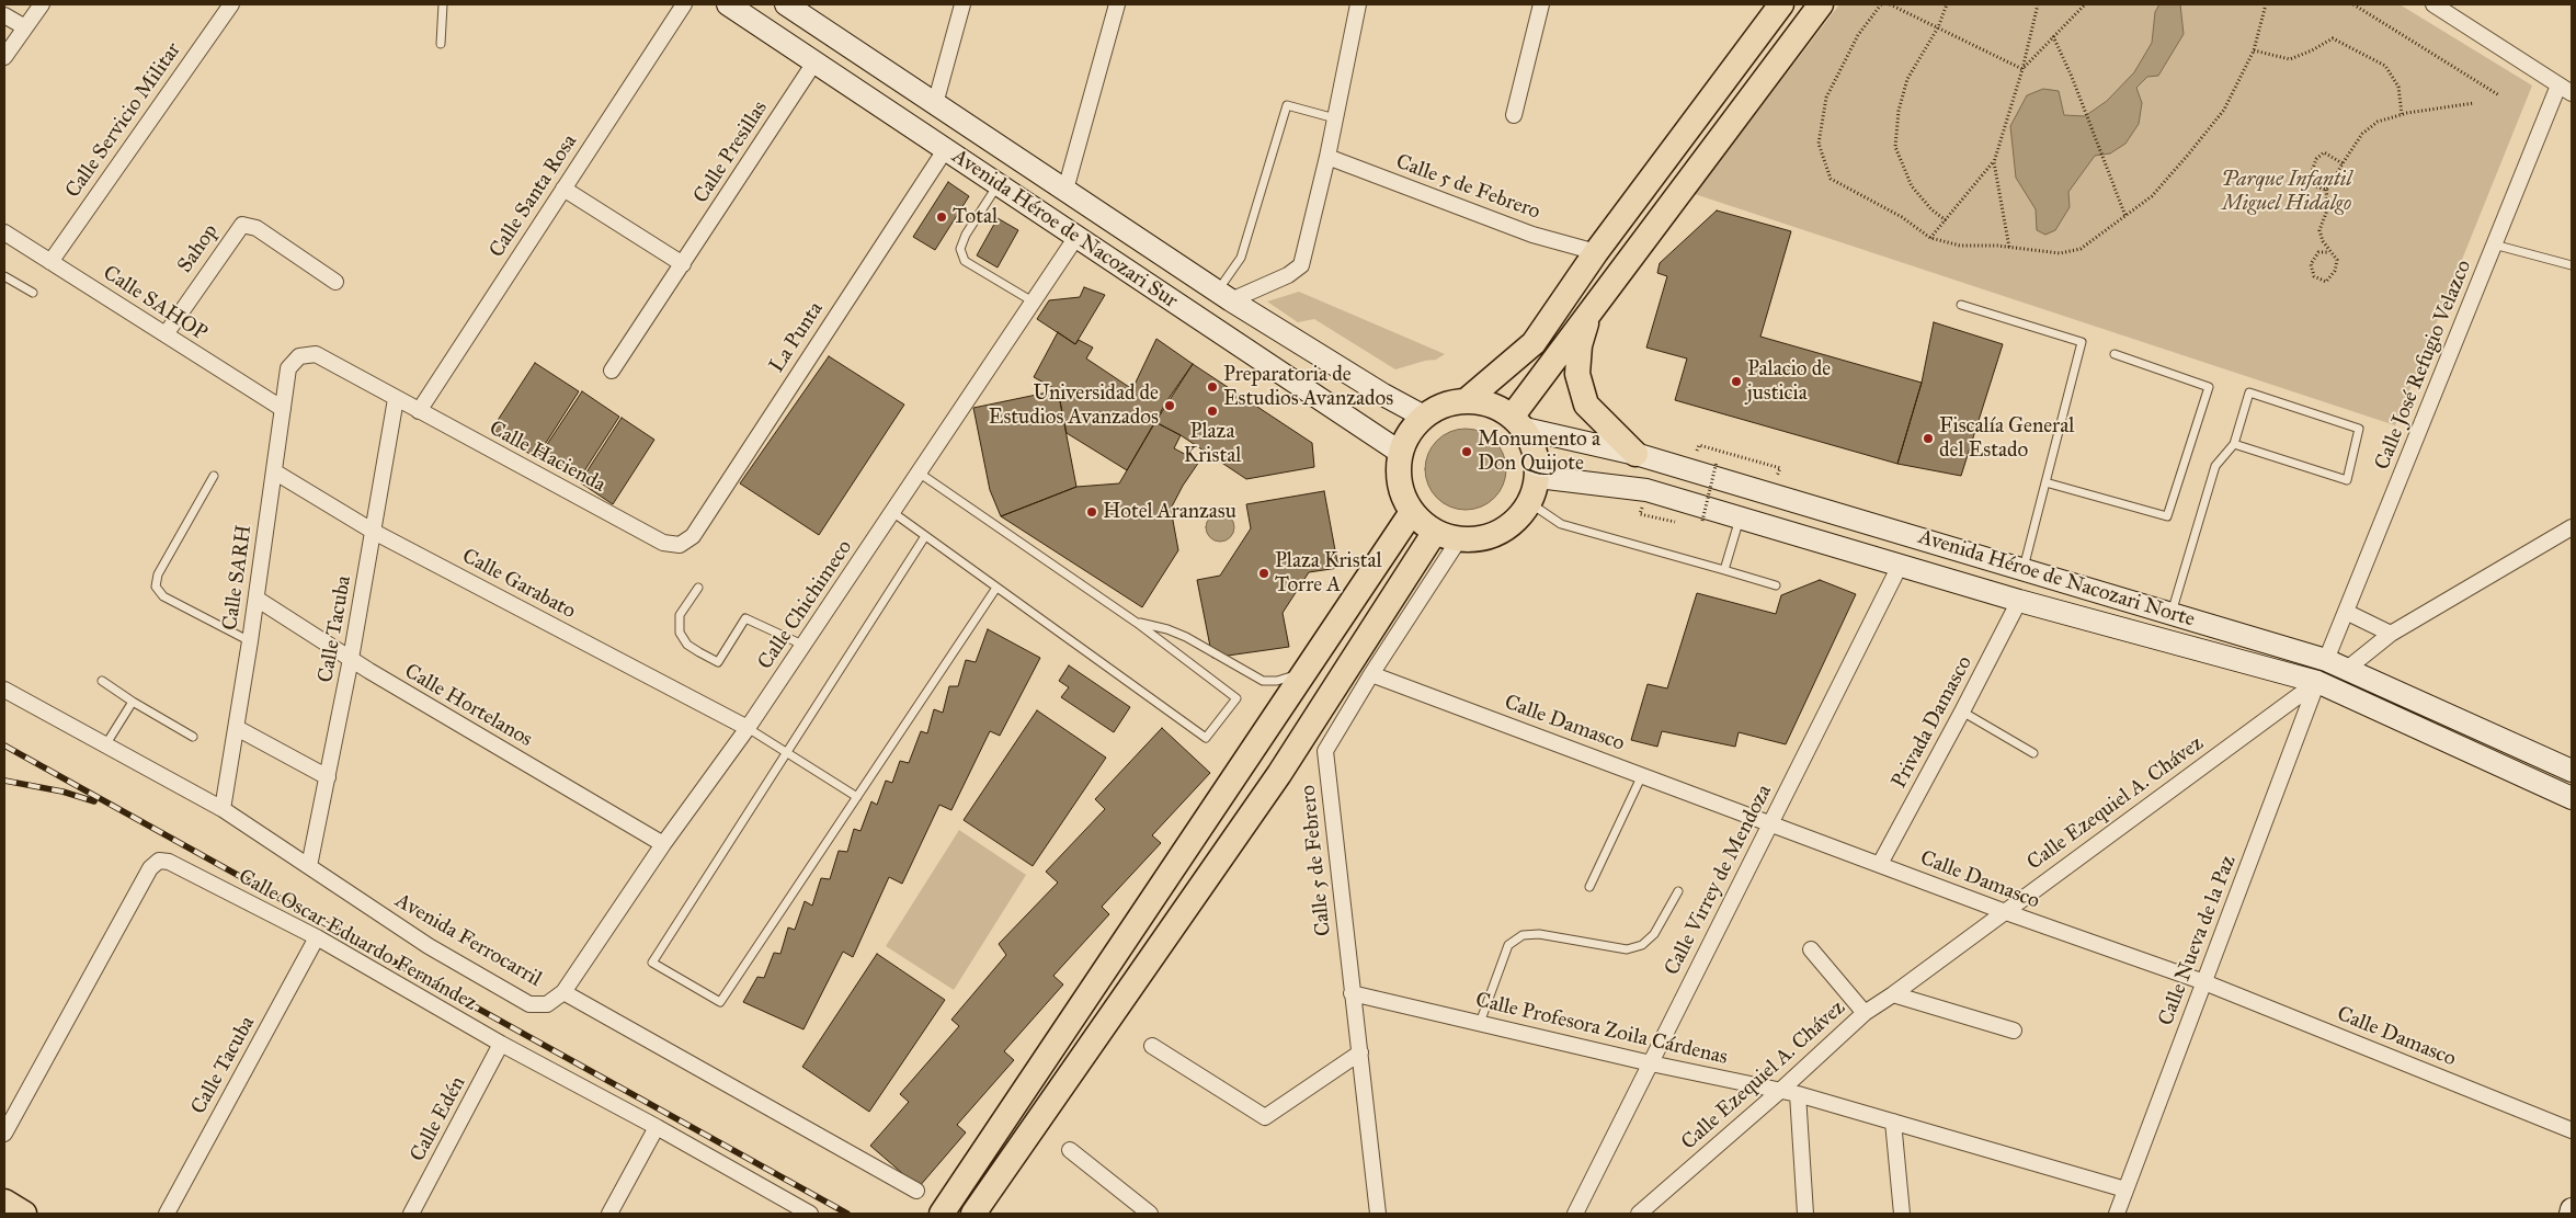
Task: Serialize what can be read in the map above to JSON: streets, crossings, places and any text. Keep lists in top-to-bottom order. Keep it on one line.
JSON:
{"streets":{"main road":["Avenida Héroe de Nacozari Sur","Avenida Héroe de Nacozari Norte"],"street":["Calle Servicio Militar","Calle Presillas","Calle 5 de Febrero","Calle Santa Rosa","Sahop","Calle SAHOP","La Punta","Calle José Refugio Velazco","Calle Hacienda","Calle SARH","Calle Garabato","Calle Chichimeco","Calle Tacuba","Calle Hortelanos","Privada Damasco","Calle Damasco","Calle Ezequiel A. Chávez","Calle Virrey de Mendoza","Calle Oscar Eduardo Fernández","Avenida Ferrocarril","Calle Nueva de la Paz","Calle Profesora Zoila Cárdenas","Calle Edén"]},"crossings":[["Calle Servicio Militar","Calle SAHOP"],["Calle Presillas","Avenida Héroe de Nacozari Sur"],["Calle 5 de Febrero","Avenida Héroe de Nacozari Sur"],["Calle 5 de Febrero","Avenida Héroe de Nacozari Norte"],["Calle 5 de Febrero","Calle Damasco"],["Calle 5 de Febrero","Calle Profesora Zoila Cárdenas"],["Calle Santa Rosa","Calle Hacienda"],["Avenida Héroe de Nacozari Sur","La Punta"],["Avenida Héroe de Nacozari Sur","Avenida Héroe de Nacozari Norte"],["Avenida Héroe de Nacozari Sur","Calle Chichimeco"],["Sahop","Calle SAHOP"],["Calle SAHOP","Calle SARH"],["La Punta","Calle Hacienda"],["Calle José Refugio Velazco","Avenida Héroe de Nacozari Norte"],["Calle Hacienda","Calle SARH"],["Calle Hacienda","Calle Tacuba"],["Calle SARH","Calle Garabato"],["Calle SARH","Calle Hortelanos"],["Calle SARH","Avenida Ferrocarril"],["Avenida Héroe de Nacozari Norte","Privada Damasco"],["Avenida Héroe de Nacozari Norte","Calle Ezequiel A. Chávez"],["Avenida Héroe de Nacozari Norte","Calle Virrey de Mendoza"],["Avenida Héroe de Nacozari Norte","Calle Nueva de la Paz"],["Calle Garabato","Calle Chichimeco"],["Calle Garabato","Calle Tacuba"],["Calle Chichimeco","Calle Hortelanos"],["Calle Chichimeco","Avenida Ferrocarril"],["Calle Tacuba","Calle Hortelanos"],["Calle Tacuba","Calle Oscar Eduardo Fernández"],["Calle Tacuba","Avenida Ferrocarril"],["Privada Damasco","Calle Damasco"],["Calle Damasco","Calle Ezequiel A. Chávez"],["Calle Damasco","Calle Virrey de Mendoza"],["Calle Damasco","Calle Nueva de la Paz"],["Calle Ezequiel A. Chávez","Calle Nueva de la Paz"],["Calle Ezequiel A. Chávez","Calle Profesora Zoila Cárdenas"],["Calle Virrey de Mendoza","Calle Profesora Zoila Cárdenas"],["Calle Oscar Eduardo Fernández","Calle Edén"],["Calle Nueva de la Paz","Calle Profesora Zoila Cárdenas"]],"parks":["Parque Infantil Miguel Hidalgo"],"places":["Total","Palacio de justicia","Preparatoria de Estudios Avanzados","Universidad de Estudios Avanzados","Plaza Kristal","Fiscalía General del Estado","Monumento a Don Quijote","Hotel Aranzasu","Plaza Kristal Torre A"]}
